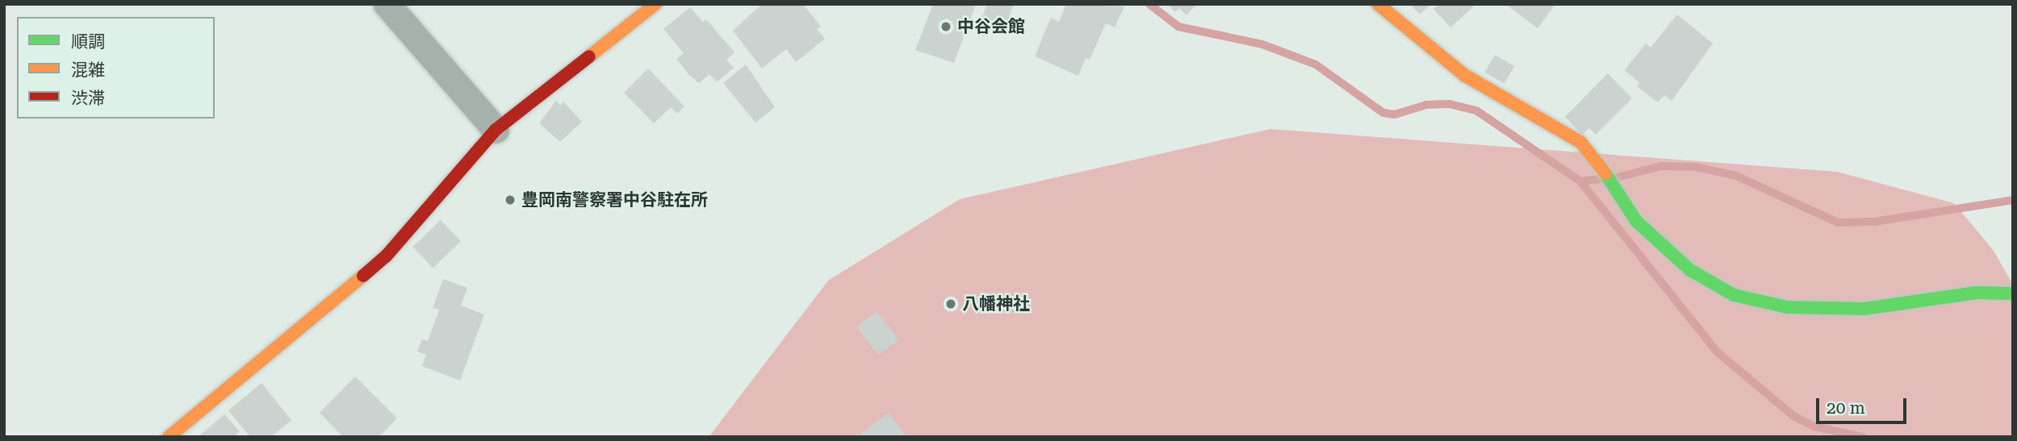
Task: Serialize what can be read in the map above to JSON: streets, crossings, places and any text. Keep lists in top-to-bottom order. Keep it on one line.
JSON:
{"places":["中谷会館","豊岡南警察署中谷駐在所","八幡神社"],"legend":["順調","混雑","渋滞"],"scale_bar":"20 m"}
